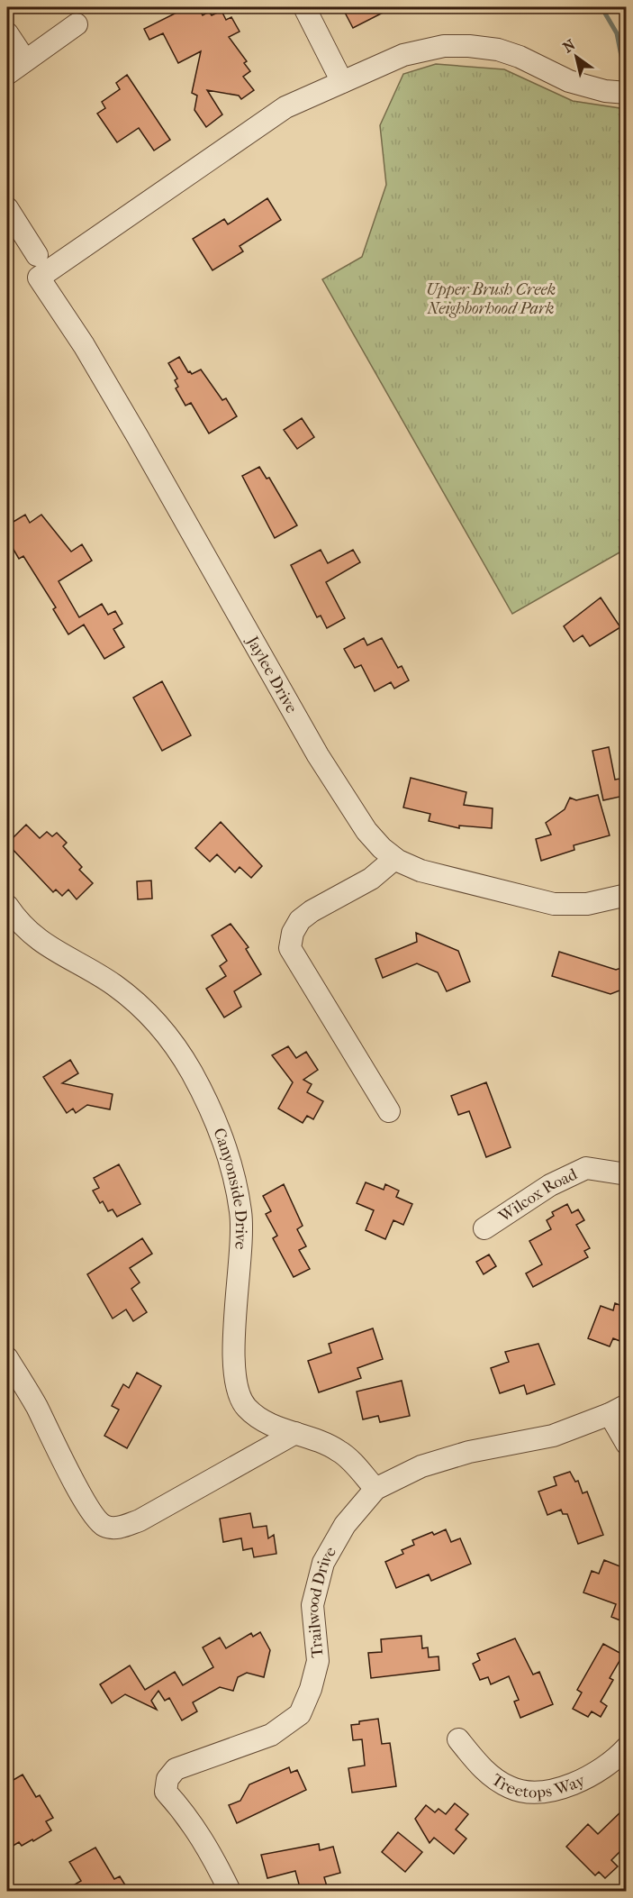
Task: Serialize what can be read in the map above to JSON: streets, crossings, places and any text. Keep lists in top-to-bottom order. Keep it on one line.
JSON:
{"streets":{"street":["Jaylee Drive","Canyonside Drive","Wilcox Road","Trailwood Drive","Treetops Way"]},"crossings":[["Canyonside Drive","Trailwood Drive"]],"parks":["Upper Brush Creek Neighborhood Park"],"north":"top left"}
